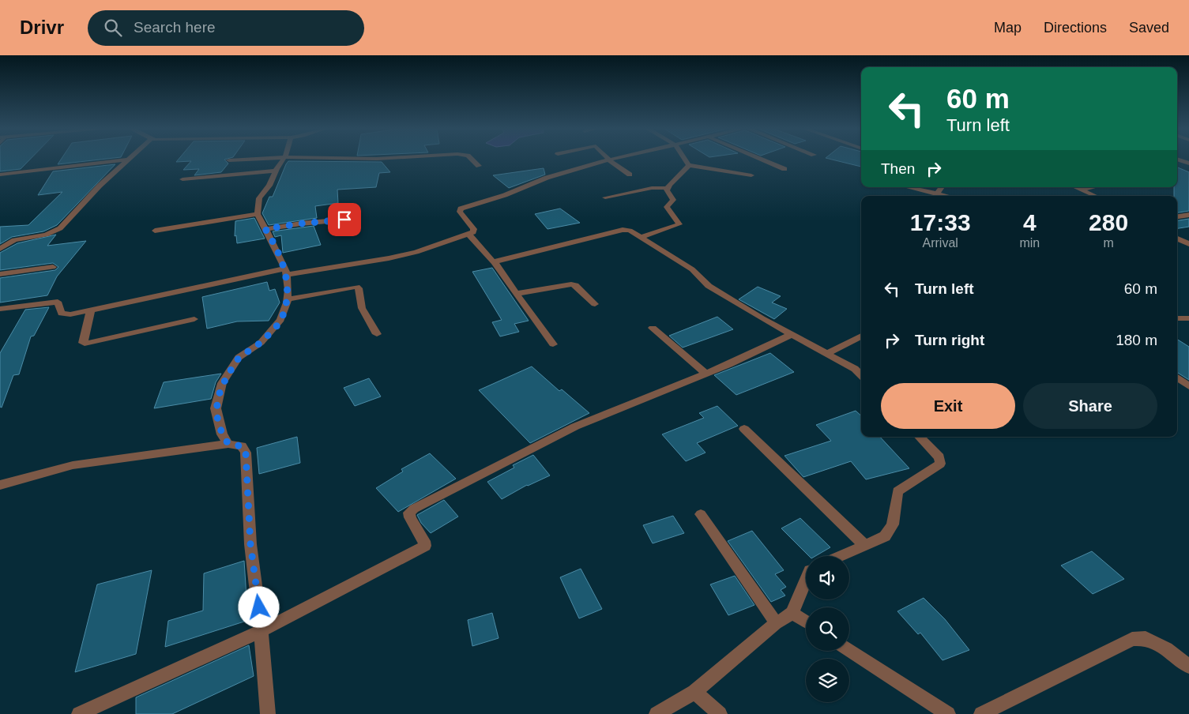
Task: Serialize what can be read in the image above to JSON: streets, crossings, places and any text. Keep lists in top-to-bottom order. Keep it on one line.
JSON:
{"page":{"header":"Drivr","search":"Search here","nav":["Map","Directions","Saved"],"turn":["60 m","Turn left"],"then":"Then","eta":["17:33","Arrival","4","min","280","m"],"list":[{"name":"Turn left","value":"60 m"},{"name":"Turn right","value":"180 m"}],"buttons":["Exit","Share"]}}
